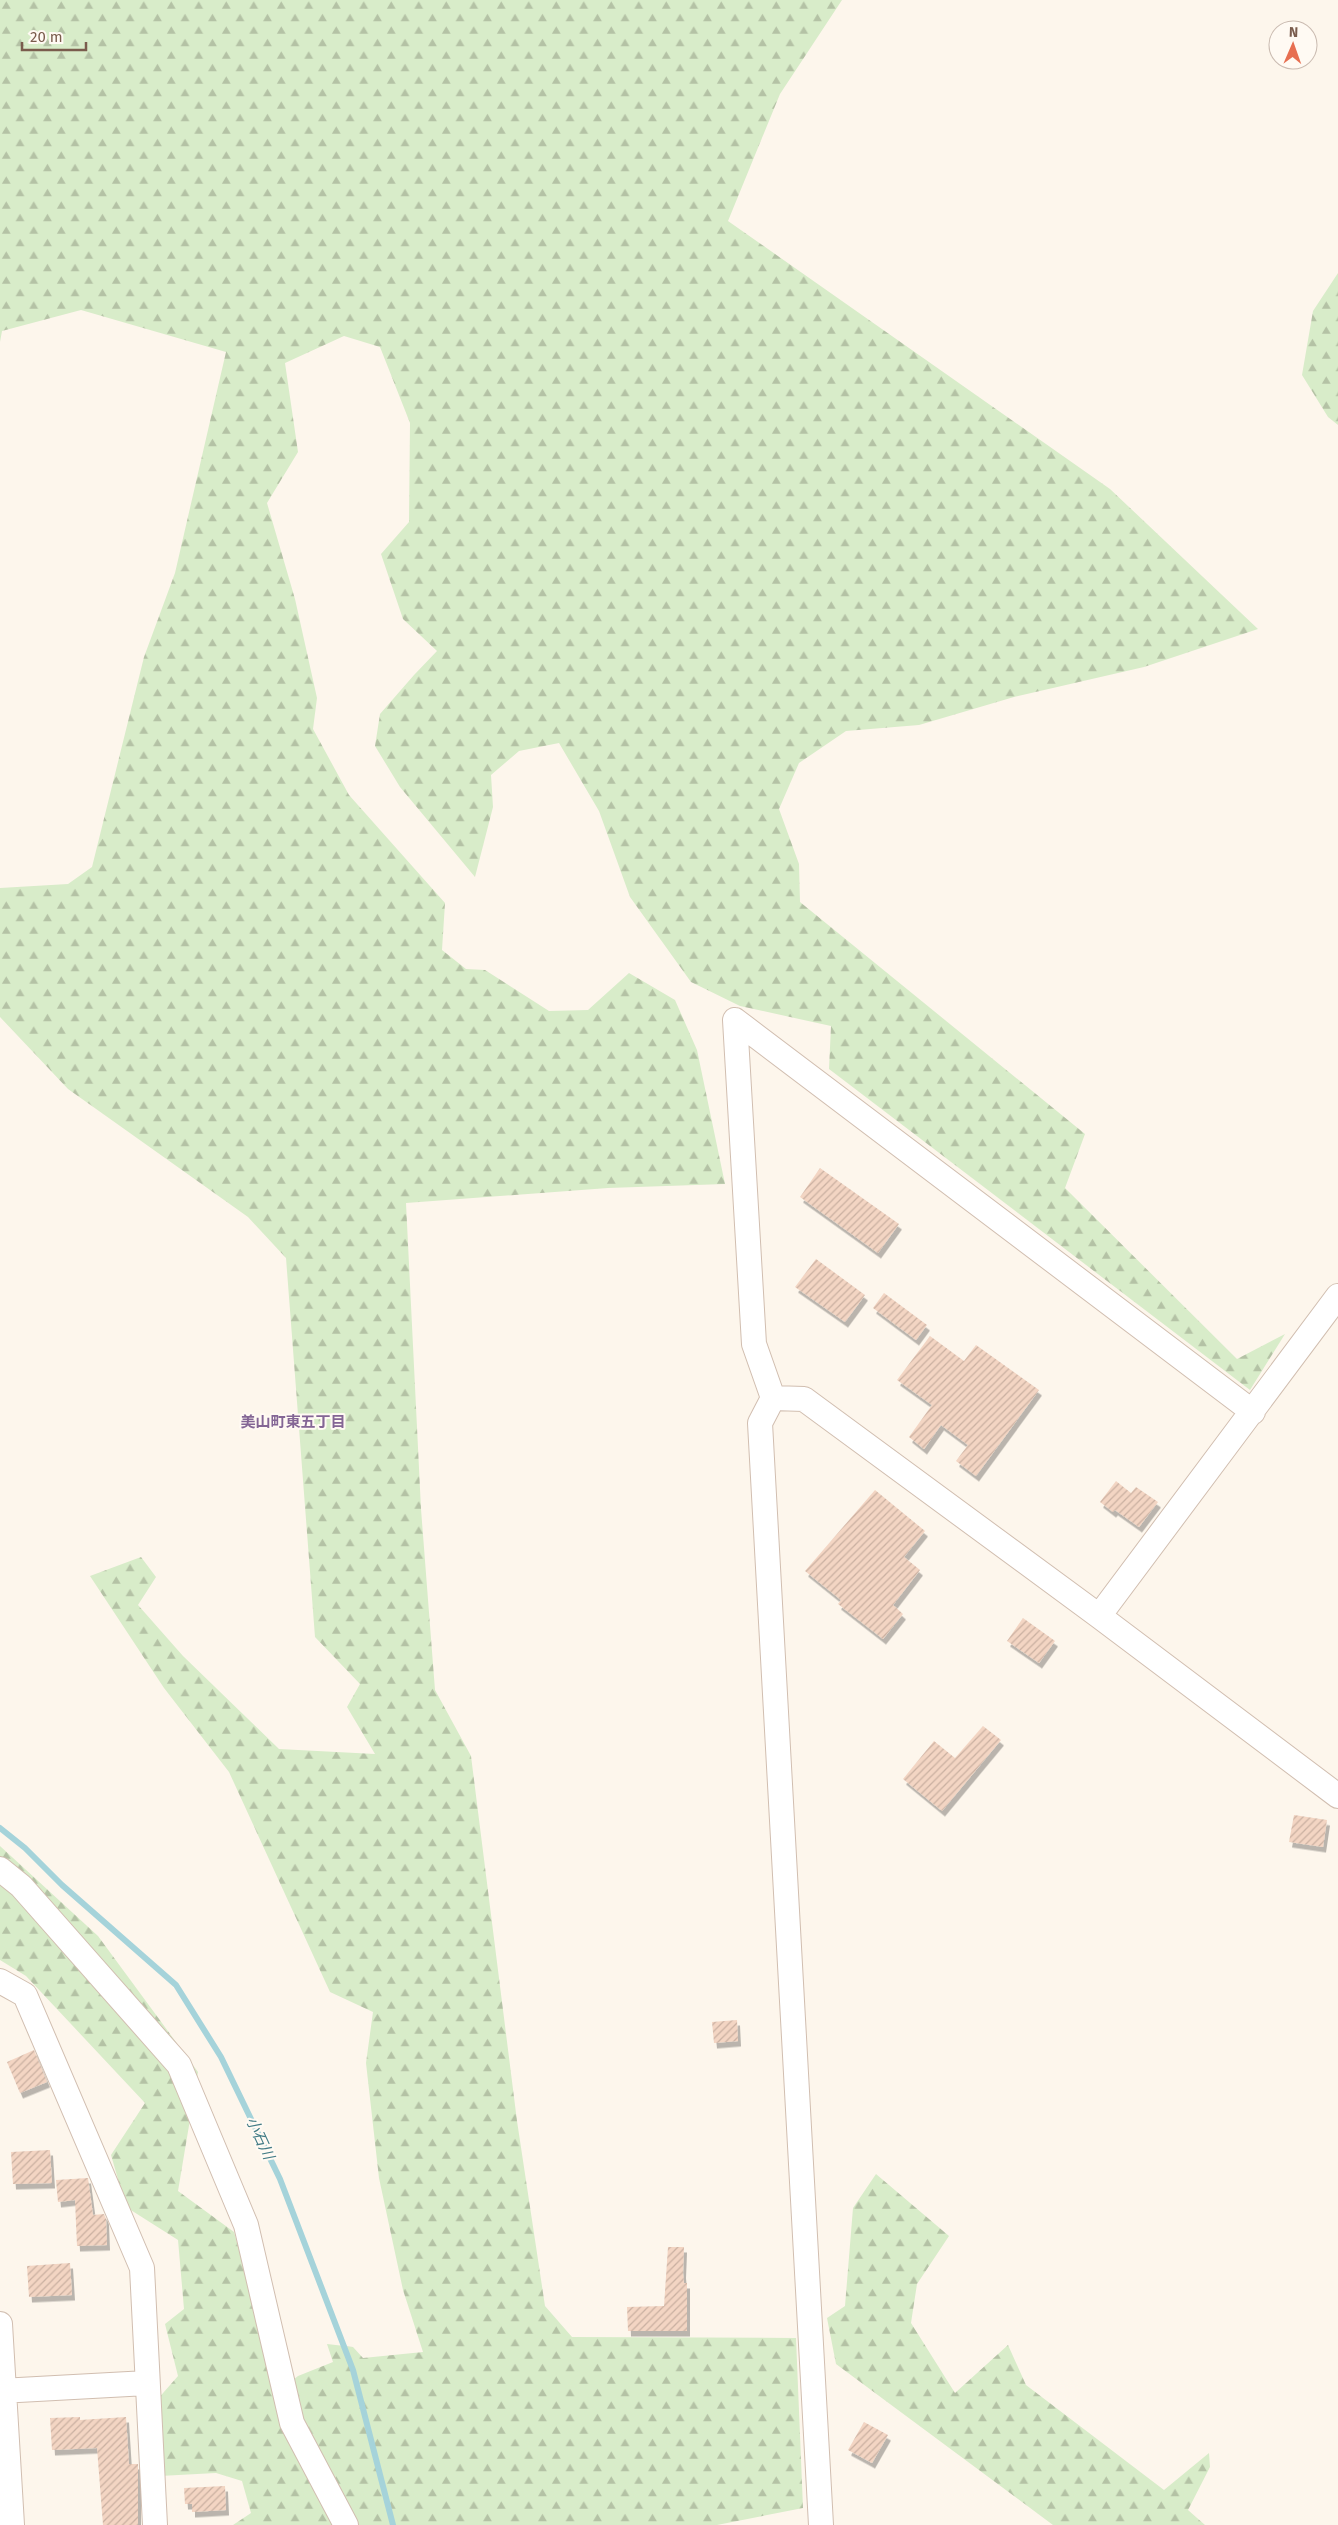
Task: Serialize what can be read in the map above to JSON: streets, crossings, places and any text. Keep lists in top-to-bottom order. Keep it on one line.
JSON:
{"districts":["美山町東五丁目"],"water":["小石川"],"scale_bar":"20 m","north":"top"}
